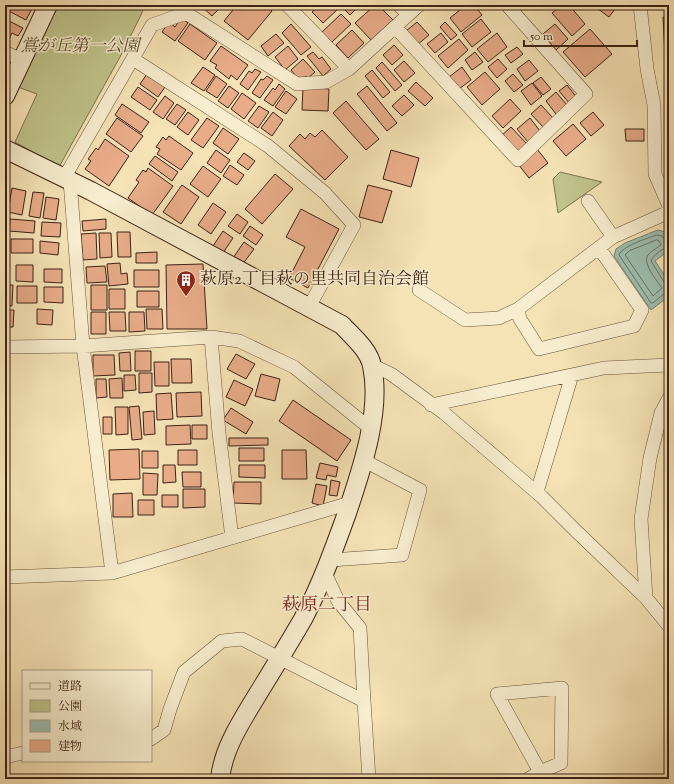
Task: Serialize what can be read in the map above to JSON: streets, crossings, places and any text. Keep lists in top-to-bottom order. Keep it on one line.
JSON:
{"districts":["萩原二丁目"],"parks":["鴬が丘第一公園"],"places":{"building":["萩原2丁目萩の里共同自治会館"]},"legend":["道路","公園","水域","建物"],"scale_bar":"50 m"}
